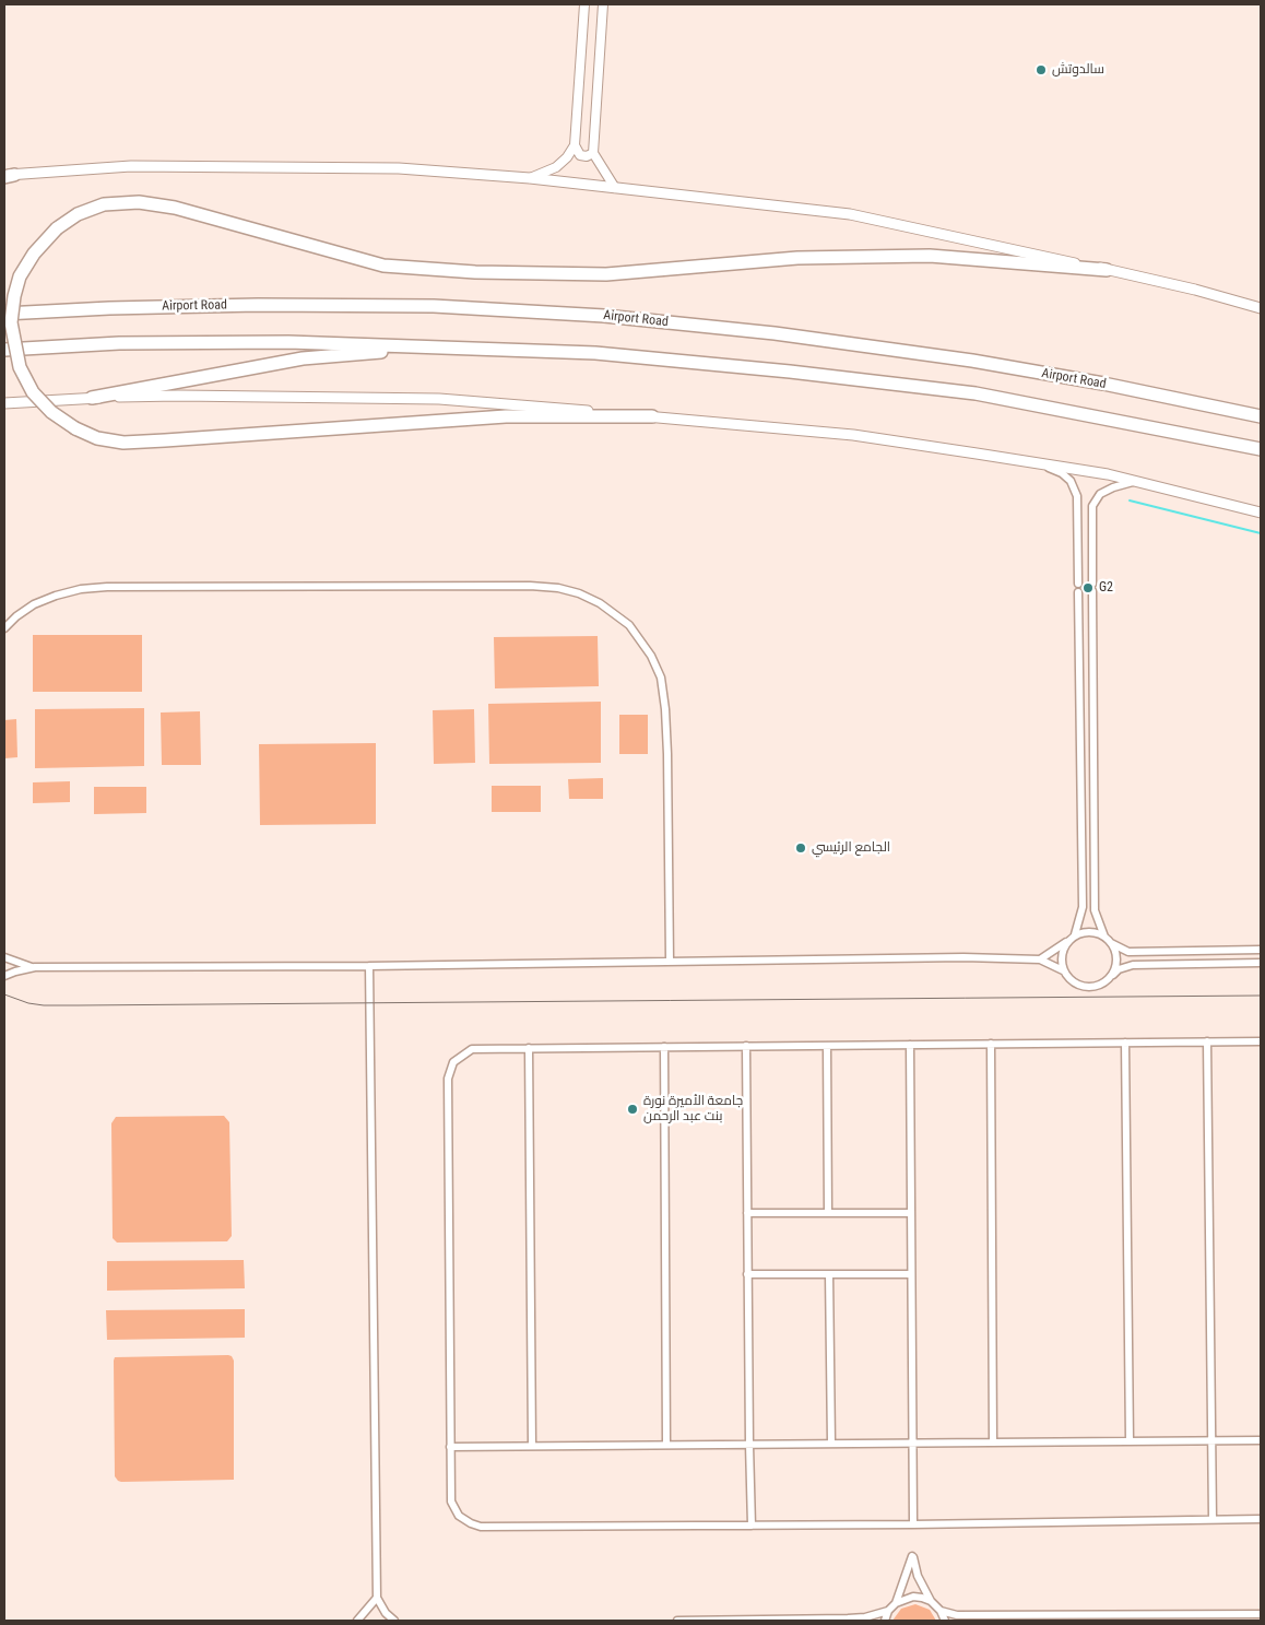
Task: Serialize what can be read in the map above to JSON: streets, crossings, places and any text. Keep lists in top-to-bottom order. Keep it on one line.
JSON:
{"streets":{"highway":["Airport Road"]},"places":["سالدوتش","G2","الجامع الرئيسي","جامعة الأميرة نورة بنت عبد الرحمن"]}
